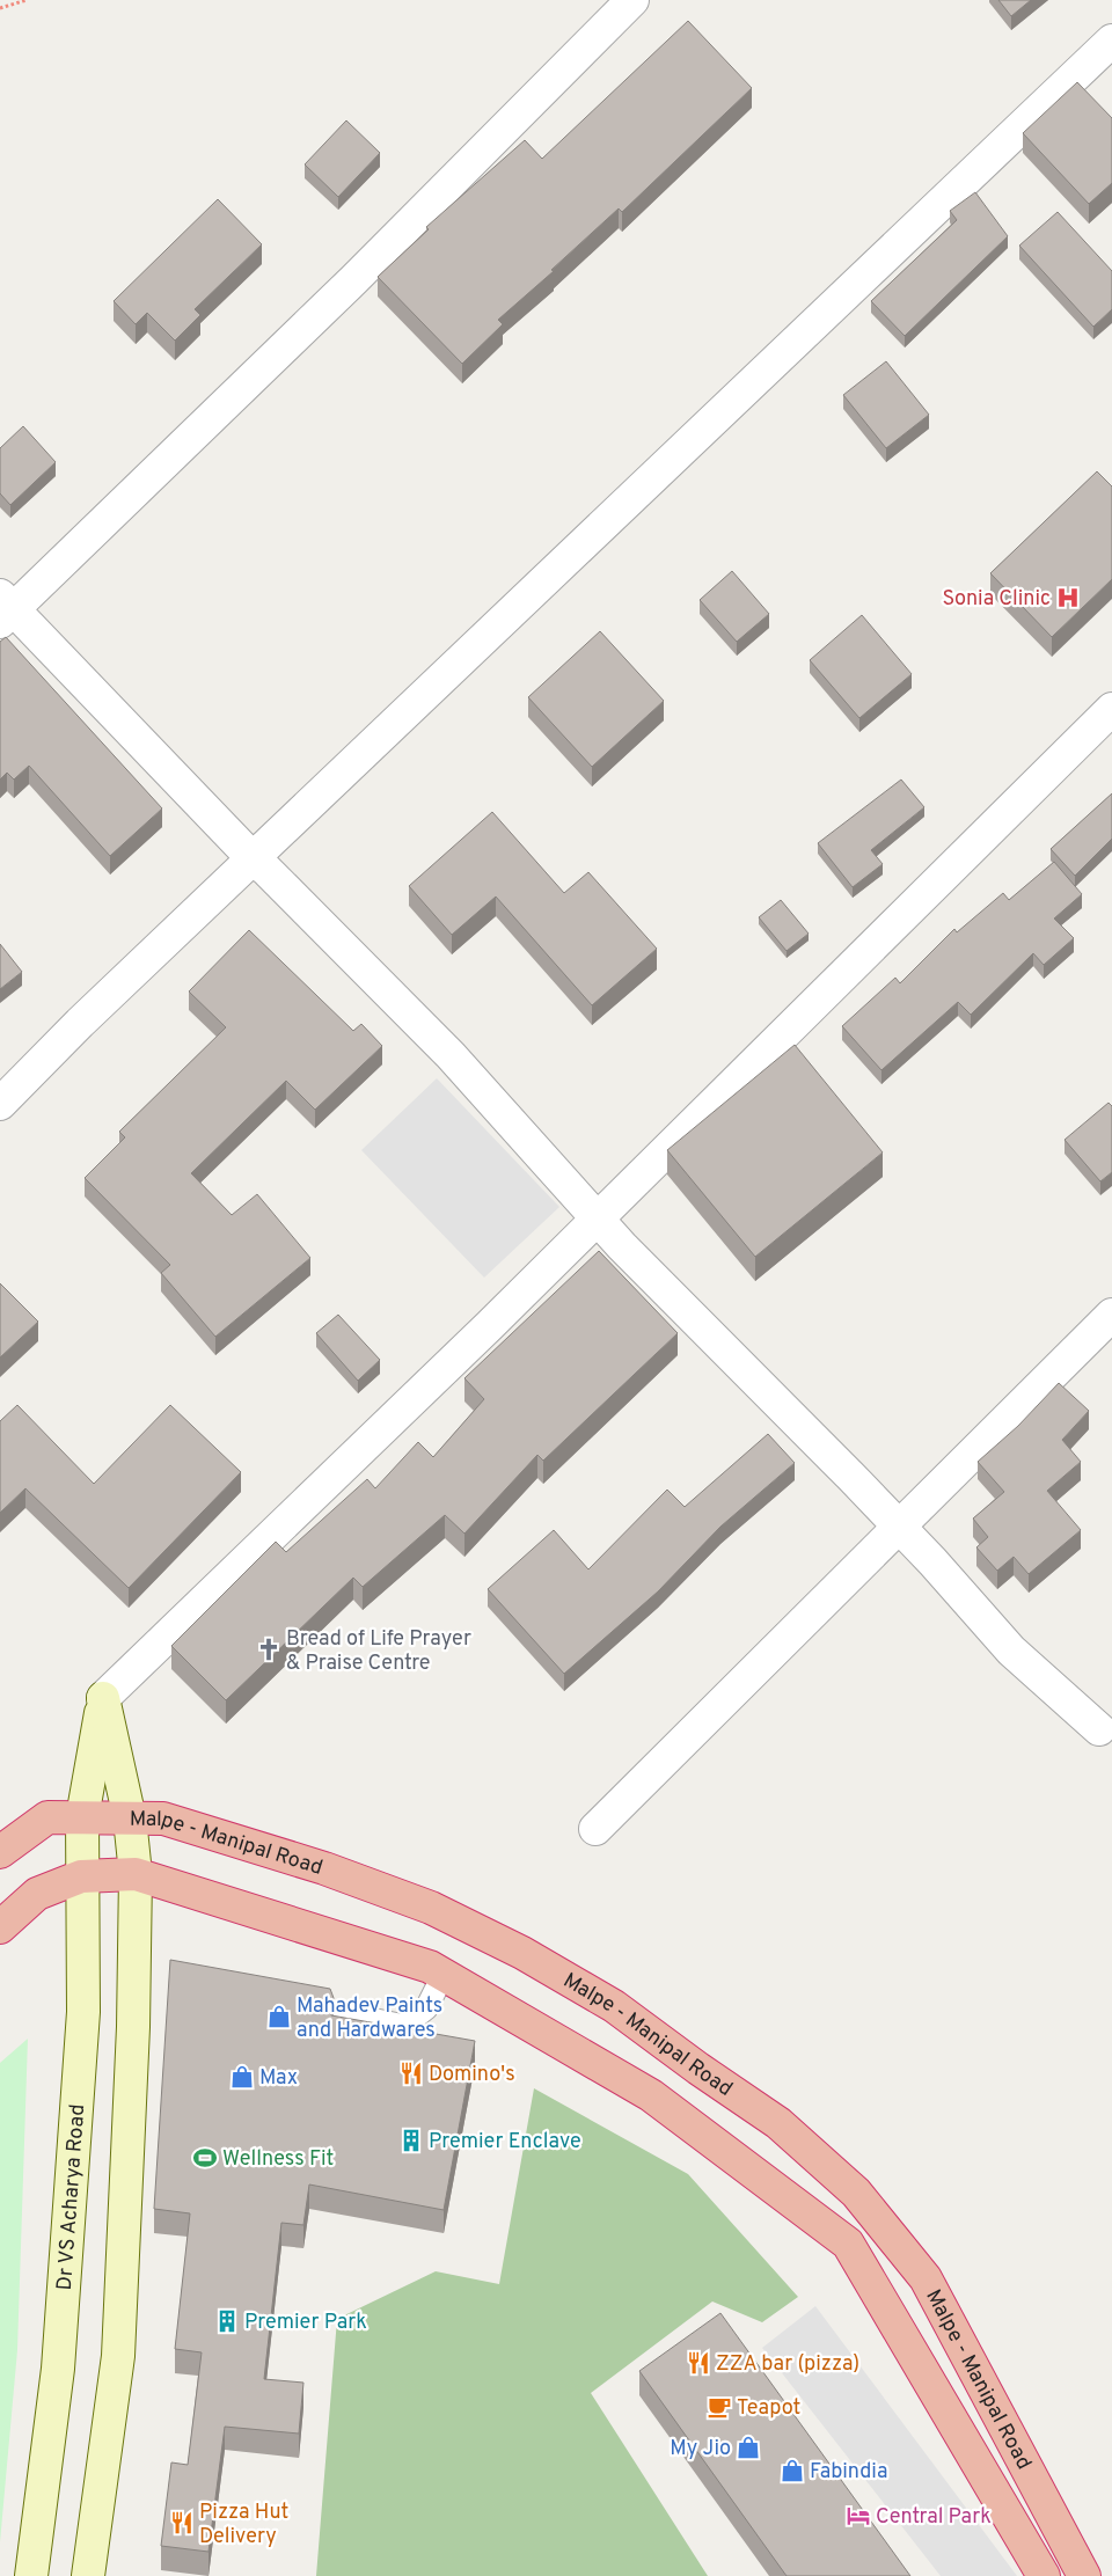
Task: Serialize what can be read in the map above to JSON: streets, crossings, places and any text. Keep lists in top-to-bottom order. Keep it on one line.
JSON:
{"streets":{"highway":["Malpe - Manipal Road"],"main road":["Dr VS Acharya Road"]},"crossings":[["Malpe - Manipal Road","Dr VS Acharya Road"]],"places":{"hospital":["Sonia Clinic"],"church":["Bread of Life Prayer & Praise Centre"],"shop":["Mahadev Paints and Hardwares","Max","My Jio","Fabindia"],"restaurant":["Domino's","ZZA bar (pizza)","Pizza Hut Delivery"],"building":["Premier Enclave","Premier Park"],"sports":["Wellness Fit"],"cafe":["Teapot"],"hotel":["Central Park"]}}
